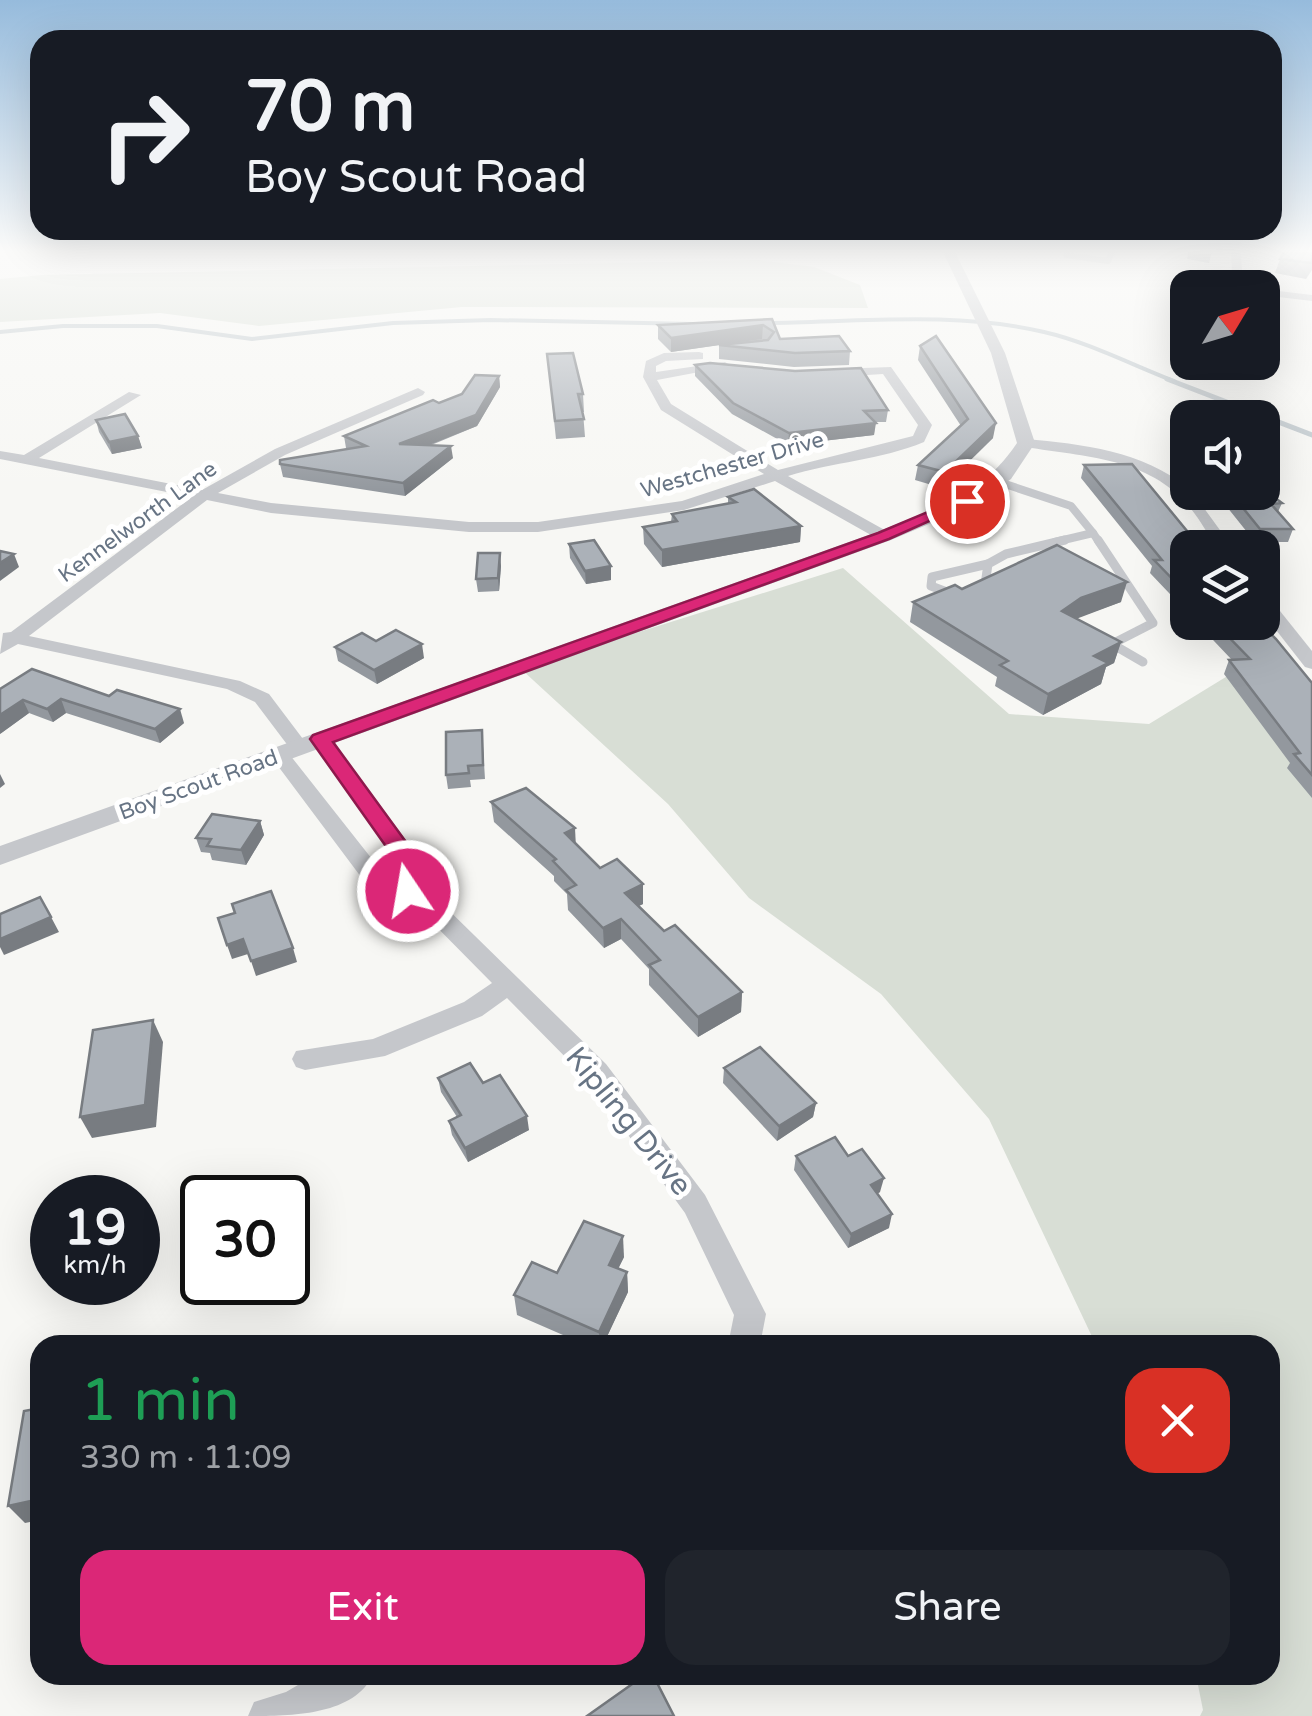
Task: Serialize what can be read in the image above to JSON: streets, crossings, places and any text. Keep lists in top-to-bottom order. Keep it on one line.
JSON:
{"streets":{"street":["Westchester Drive","Kennelworth Lane","Boy Scout Road","Kipling Drive"]},"crossings":[["Westchester Drive","Kennelworth Lane"],["Kennelworth Lane","Kipling Drive"],["Boy Scout Road","Kipling Drive"]],"north":"top right","page":{"turn":["70 m","Boy Scout Road"],"speed":"19 km/h","limit":"30","heading":["1 min","330 m · 11:09"],"buttons":["Exit","Share"]}}
